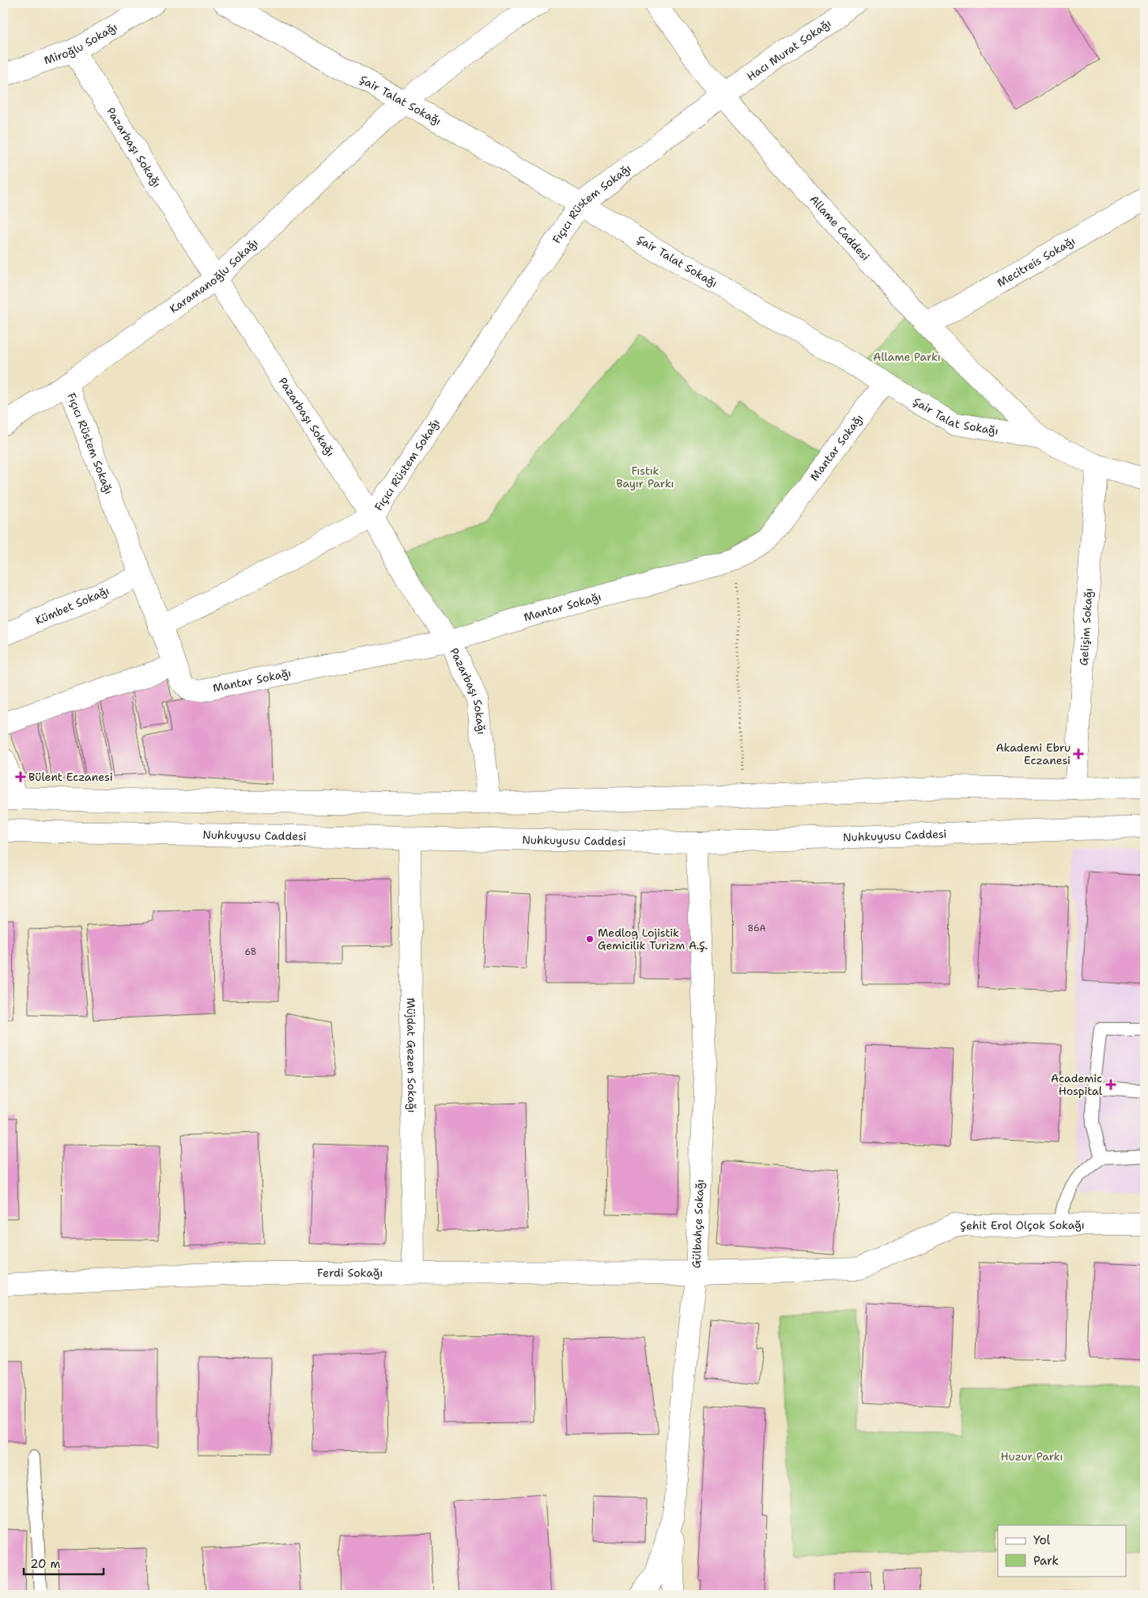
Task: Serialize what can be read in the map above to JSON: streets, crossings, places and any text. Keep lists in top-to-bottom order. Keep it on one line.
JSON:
{"streets":{"street":["Miroğlu Sokağı","Hacı Murat Sokağı","Şair Talat Sokağı","Pazarbaşı Sokağı","Fıçıcı Rüstem Sokağı","Allame Caddesi","Mecitreis Sokağı","Karamanoğlu Sokağı","Mantar Sokağı","Kümbet Sokağı","Gelişim Sokağı","Nuhkuyusu Caddesi","Müjdat Gezen Sokağı","Gülbahçe Sokağı","Şehit Erol Olçok Sokağı","Ferdi Sokağı"]},"crossings":[["Miroğlu Sokağı","Pazarbaşı Sokağı"],["Hacı Murat Sokağı","Fıçıcı Rüstem Sokağı"],["Hacı Murat Sokağı","Allame Caddesi"],["Şair Talat Sokağı","Fıçıcı Rüstem Sokağı"],["Şair Talat Sokağı","Allame Caddesi"],["Şair Talat Sokağı","Karamanoğlu Sokağı"],["Şair Talat Sokağı","Mantar Sokağı"],["Şair Talat Sokağı","Gelişim Sokağı"],["Pazarbaşı Sokağı","Fıçıcı Rüstem Sokağı"],["Pazarbaşı Sokağı","Karamanoğlu Sokağı"],["Pazarbaşı Sokağı","Mantar Sokağı"],["Fıçıcı Rüstem Sokağı","Allame Caddesi"],["Fıçıcı Rüstem Sokağı","Karamanoğlu Sokağı"],["Fıçıcı Rüstem Sokağı","Mantar Sokağı"],["Fıçıcı Rüstem Sokağı","Kümbet Sokağı"],["Allame Caddesi","Mecitreis Sokağı"],["Nuhkuyusu Caddesi","Müjdat Gezen Sokağı"],["Nuhkuyusu Caddesi","Gülbahçe Sokağı"],["Müjdat Gezen Sokağı","Ferdi Sokağı"],["Gülbahçe Sokağı","Şehit Erol Olçok Sokağı"],["Gülbahçe Sokağı","Ferdi Sokağı"],["Şehit Erol Olçok Sokağı","Ferdi Sokağı"]],"parks":["Allame Parkı","Fıstık Bayır Parkı","Huzur Parkı"],"places":{"health":["Akademi Ebru Eczanesi","Bülent Eczanesi","Academic Hospital"],"other":["Medlog Lojistik Gemicilik Turizm A.Ş."]},"house_numbers":["86A","68"],"legend":["Yol","Park"],"scale_bar":"20 m"}
